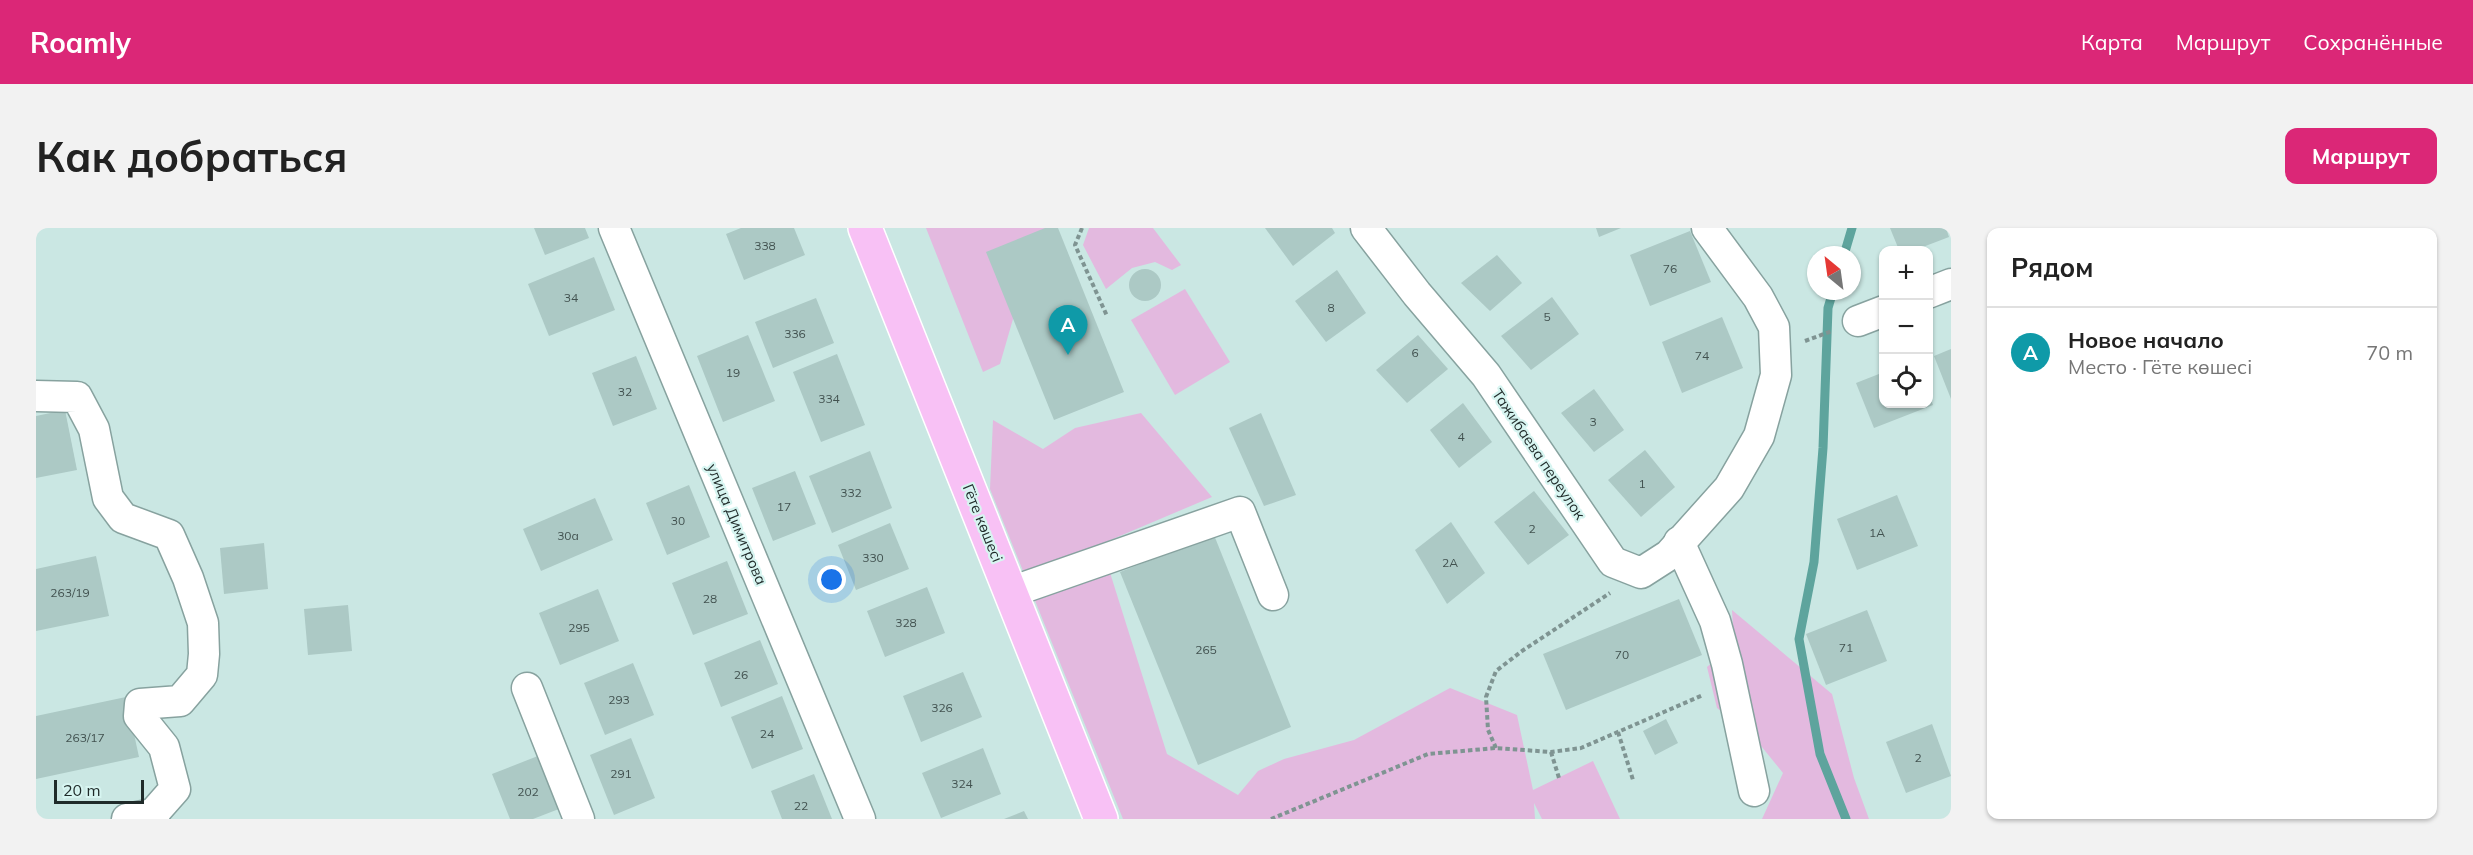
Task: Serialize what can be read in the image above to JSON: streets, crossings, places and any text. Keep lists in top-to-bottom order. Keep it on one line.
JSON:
{"streets":{"main road":["Гёте көшесі"],"street":["Тажибаева переулок","улица Димитрова"]},"house_numbers":["338","76","34","8","5","336","6","74","19","32","334","3","4","1","332","17","30","2","1А","30а","330","2А","263/19","28","328","295","71","265","70","26","293","326","24","263/17","2","291","324","202","22"],"scale_bar":"20 m","north":"top left","page":{"header":"Roamly","nav":["Карта","Маршрут","Сохранённые"],"buttons":"Маршрут","title":"Как добраться","heading":"Рядом","map_buttons":["+","−"],"pins":"A","list":[{"mark":"A","name":"Новое начало","note":"Место · Гёте көшесі","value":"70 m"}],"scale":"20 m"}}
